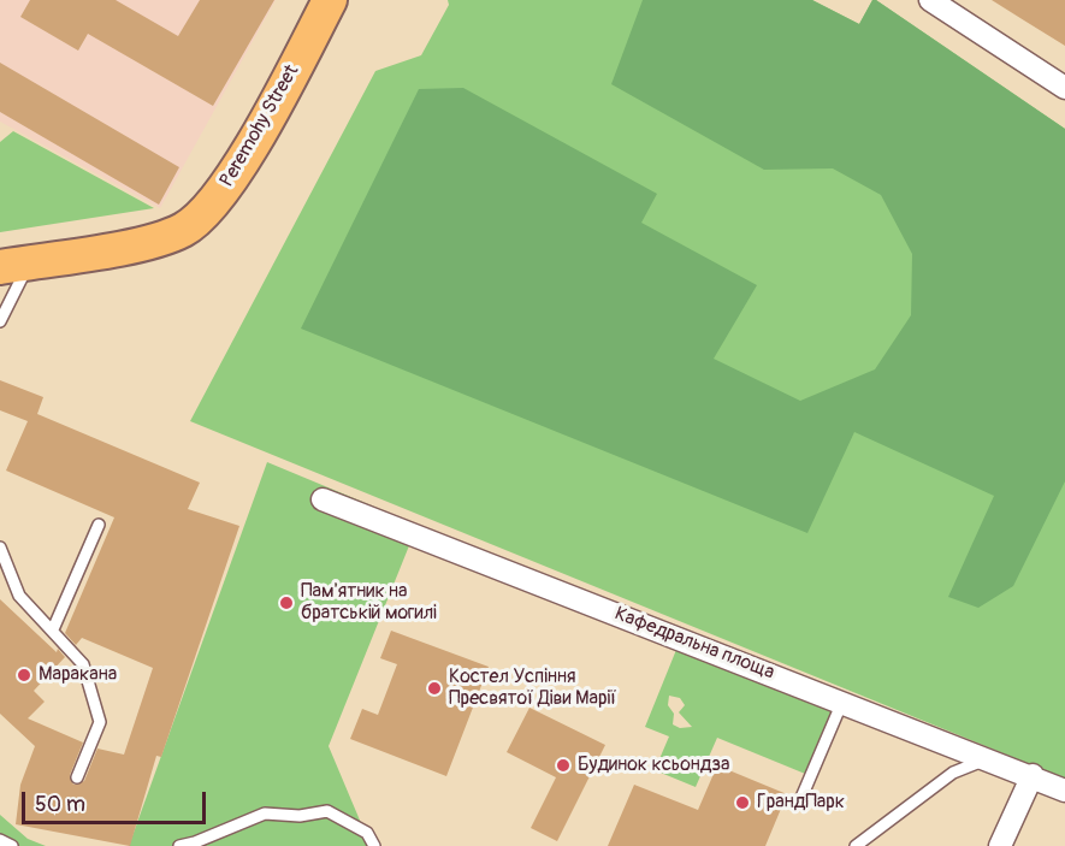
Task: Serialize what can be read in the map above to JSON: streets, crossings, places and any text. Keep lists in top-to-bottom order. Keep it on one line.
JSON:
{"streets":{"main road":["Peremohy Street"],"street":["Кафедральна площа"]},"places":["Пам'ятник на братській могилі","Маракана","Костел Успіння Пресвятої Діви Марії","Будинок ксьондза","ГрандПарк"],"scale_bar":"50 m"}
